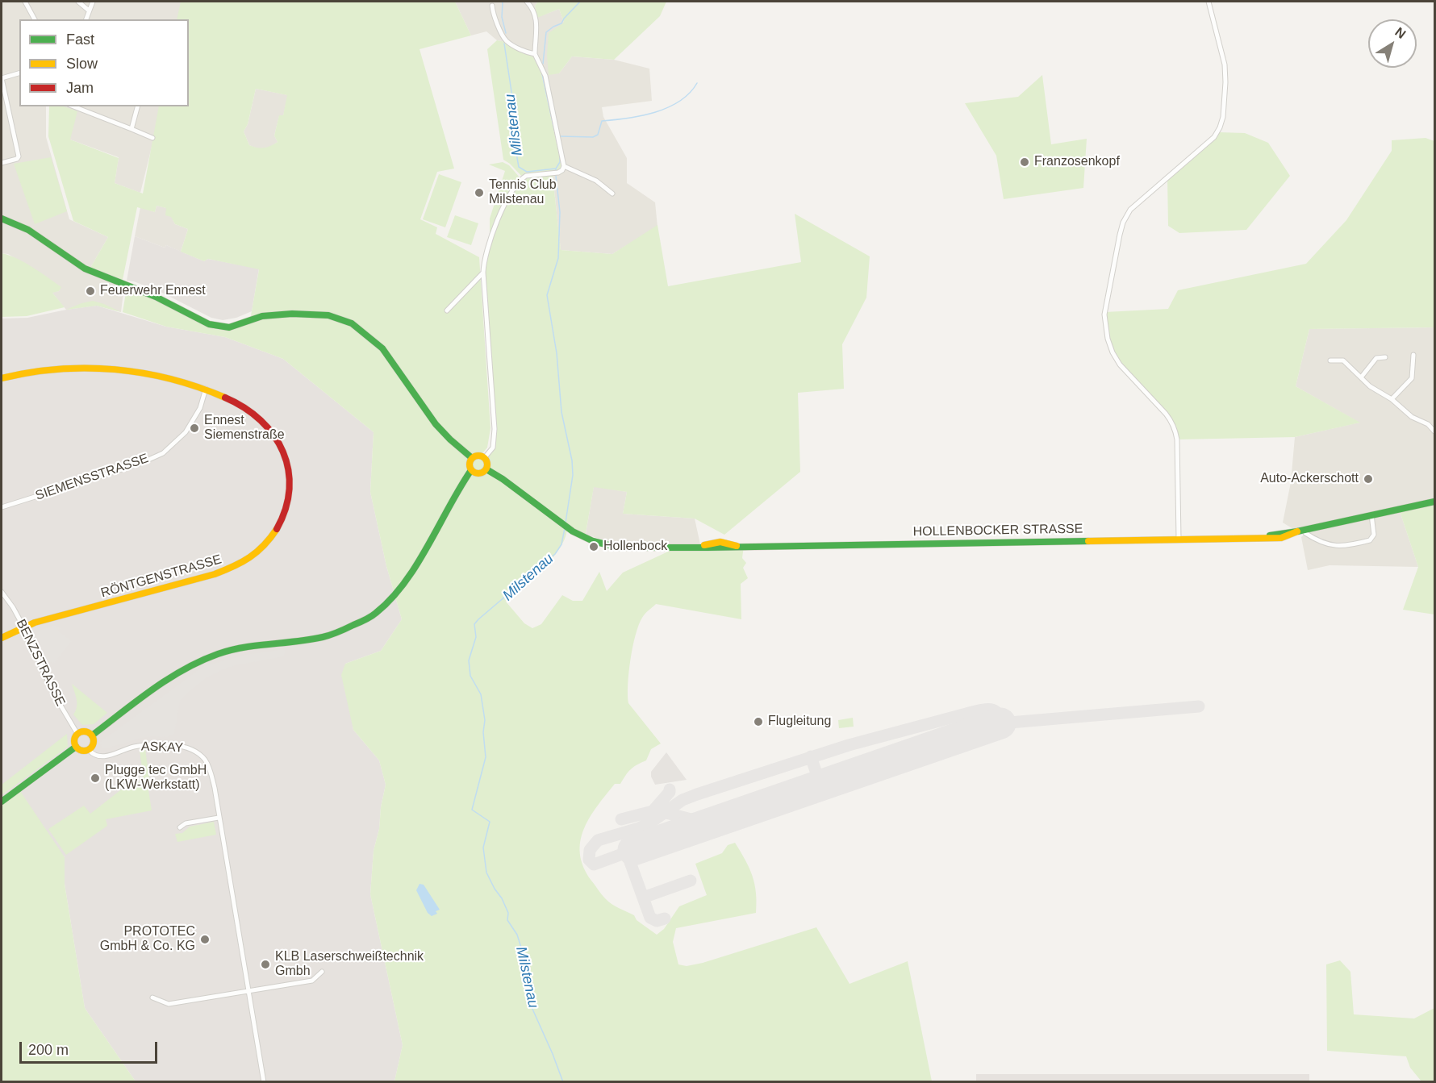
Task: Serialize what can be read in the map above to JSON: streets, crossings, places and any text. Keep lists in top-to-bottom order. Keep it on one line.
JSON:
{"streets":{"main road":["HOLLENBOCKER STRASSE","RÖNTGENSTRASSE"],"street":["SIEMENSSTRASSE","BENZSTRASSE","ASKAY"]},"crossings":[["SIEMENSSTRASSE","RÖNTGENSTRASSE"],["RÖNTGENSTRASSE","BENZSTRASSE"],["BENZSTRASSE","ASKAY"]],"water":["Milstenau"],"places":["Franzosenkopf","Tennis Club Milstenau","Feuerwehr Ennest","Ennest Siemenstraße","Auto-Ackerschott","Hollenbock","Flugleitung","Plugge tec GmbH (LKW-Werkstatt)","PROTOTEC GmbH & Co. KG","KLB Laserschweißtechnik Gmbh"],"legend":["Fast","Slow","Jam"],"scale_bar":"200 m","north":"top right"}
